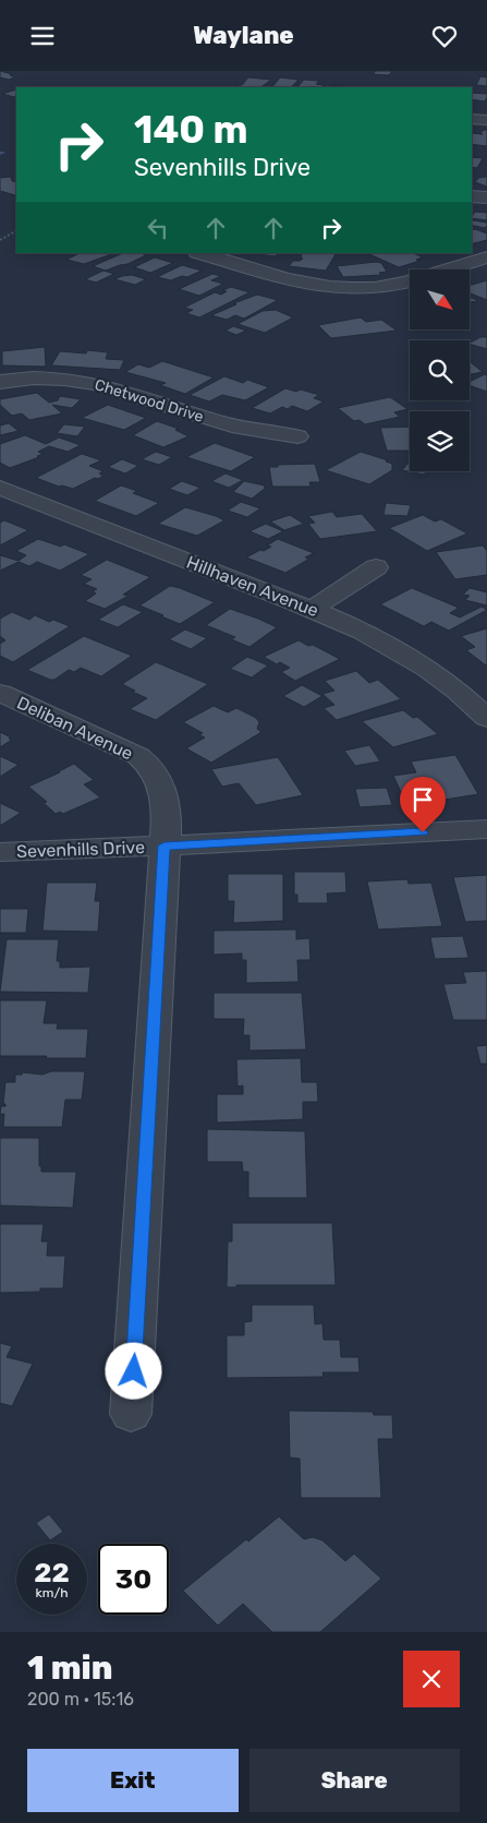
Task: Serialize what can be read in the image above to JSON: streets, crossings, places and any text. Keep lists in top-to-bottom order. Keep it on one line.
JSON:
{"streets":{"street":["Chetwood Drive","Hillhaven Avenue","Deliban Avenue","Sevenhills Drive"]},"crossings":[["Deliban Avenue","Sevenhills Drive"]],"north":"bottom right","page":{"header":"Waylane","turn":["140 m","Sevenhills Drive"],"speed":"22 km/h","limit":"30","heading":["1 min","200 m · 15:16"],"buttons":["Exit","Share"]}}
